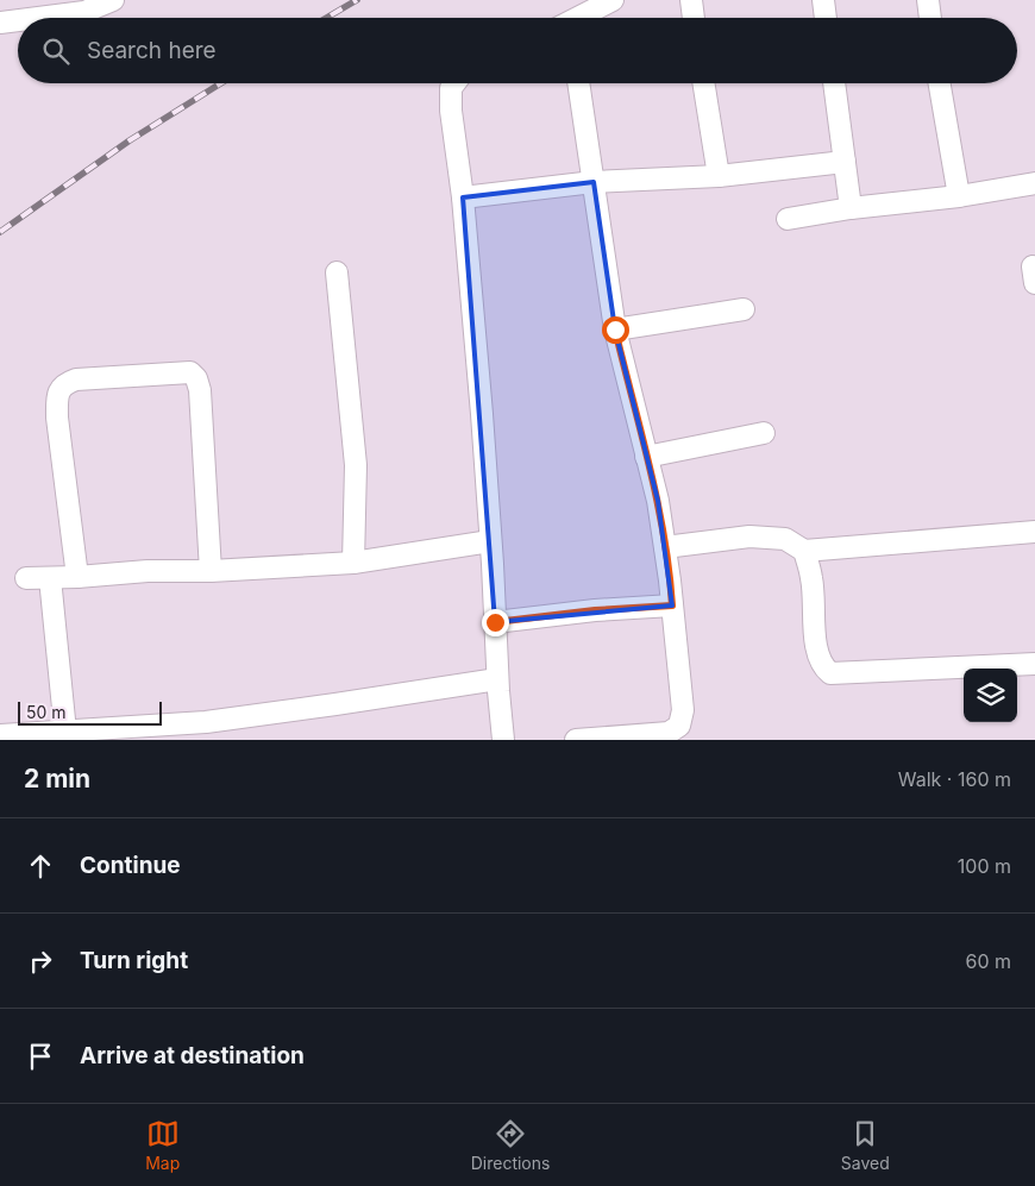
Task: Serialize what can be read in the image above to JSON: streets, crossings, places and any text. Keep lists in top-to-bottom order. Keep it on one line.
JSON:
{"scale_bar":"50 m","page":{"search":"Search here","scale":"50 m","heading":["2 min","Walk · 160 m"],"list":[["Continue","100 m"],["Turn right","60 m"],"Arrive at destination"],"nav":["Map","Directions","Saved"]}}
